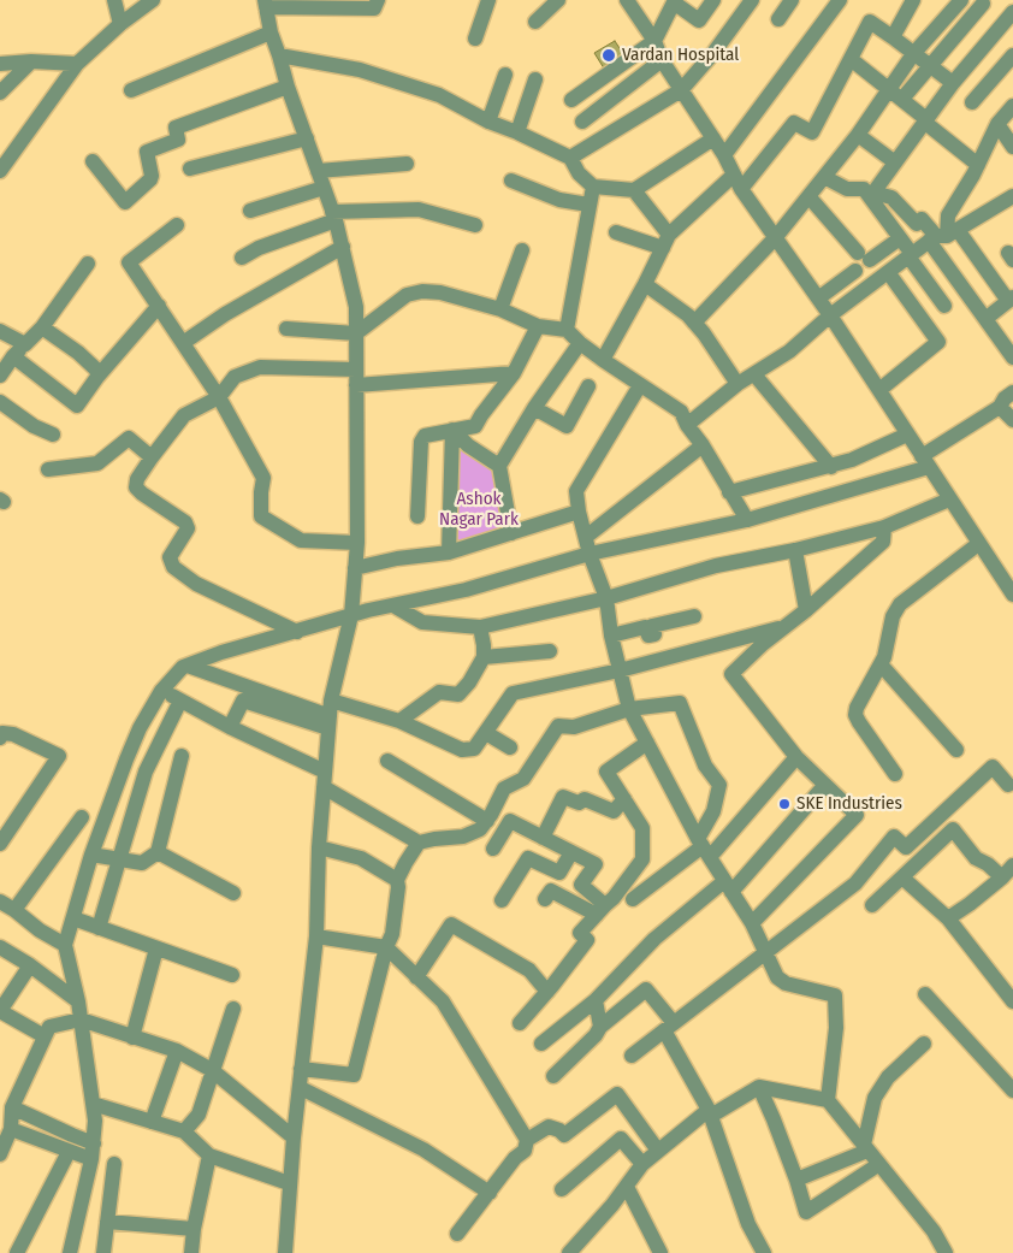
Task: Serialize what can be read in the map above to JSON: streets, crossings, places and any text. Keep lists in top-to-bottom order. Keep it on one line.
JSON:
{"parks":["Ashok Nagar Park"],"places":["Vardan Hospital","SKE Industries"]}
